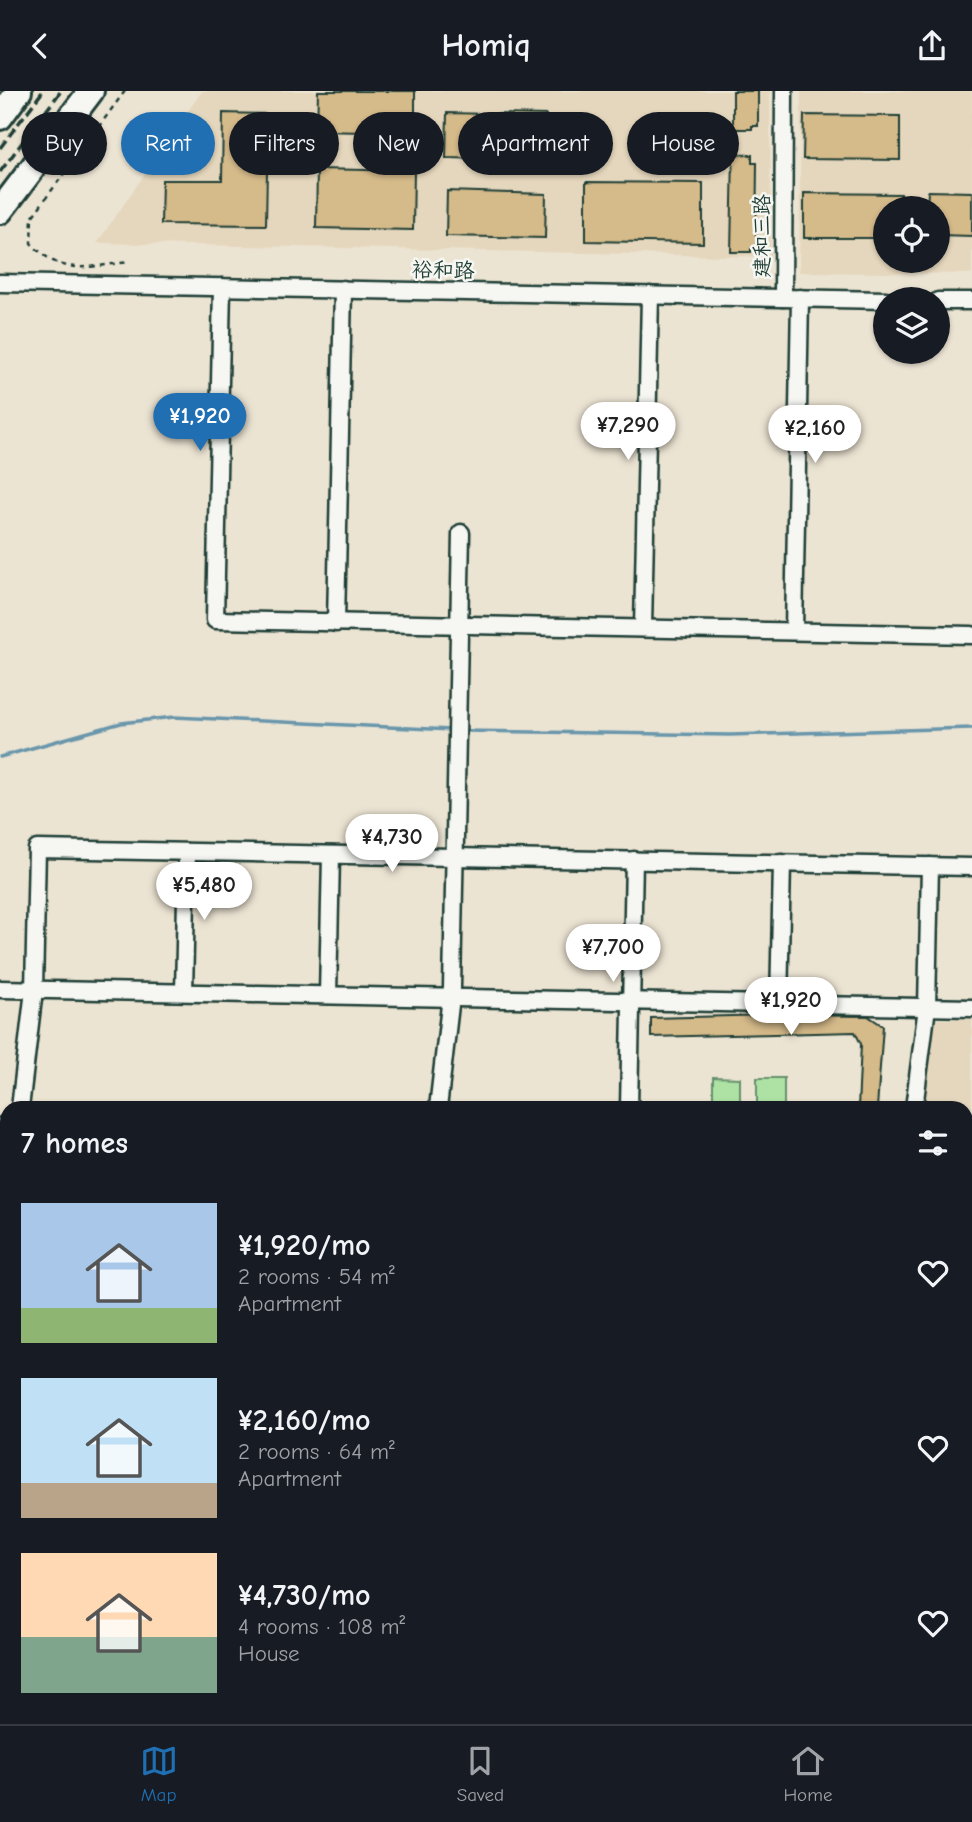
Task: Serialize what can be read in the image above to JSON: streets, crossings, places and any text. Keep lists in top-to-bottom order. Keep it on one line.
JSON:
{"streets":{"street":["建和三路","裕和路"]},"crossings":[["建和三路","裕和路"]],"page":{"header":"Homiq","chip":["Buy","Rent","Filters","New","Apartment","House"],"price":["¥1,920","¥7,290","¥2,160","¥4,730","¥5,480","¥7,700","¥1,920"],"heading":"7 homes","list":[{"name":"¥1,920/mo","note":"2 rooms · 54 m² · Apartment"},{"name":"¥2,160/mo","note":"2 rooms · 64 m² · Apartment"},{"name":"¥4,730/mo","note":"4 rooms · 108 m² · House"}],"tabs":["Map","Saved","Home"]}}
